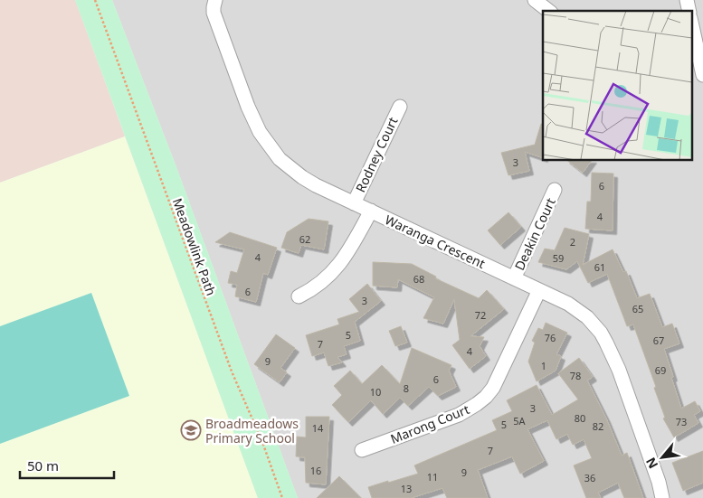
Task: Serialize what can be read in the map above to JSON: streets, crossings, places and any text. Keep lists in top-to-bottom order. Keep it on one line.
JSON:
{"streets":{"street":["Rodney Court","Deakin Court","Waranga Crescent","Marong Court"],"path":["Meadowlink Path"]},"crossings":[["Rodney Court","Waranga Crescent"],["Deakin Court","Waranga Crescent"],["Waranga Crescent","Marong Court"]],"places":{"school or university":["Broadmeadows Primary School"]},"house_numbers":["3","6","4","62","2","4","59","61","68","6","3","65","72","5","76","67","7","4","9","1","69","78","6","8","10","3","80","5A","73","5","82","14","7","16","9","11","36","13"],"scale_bar":"50 m","north":"bottom left"}
